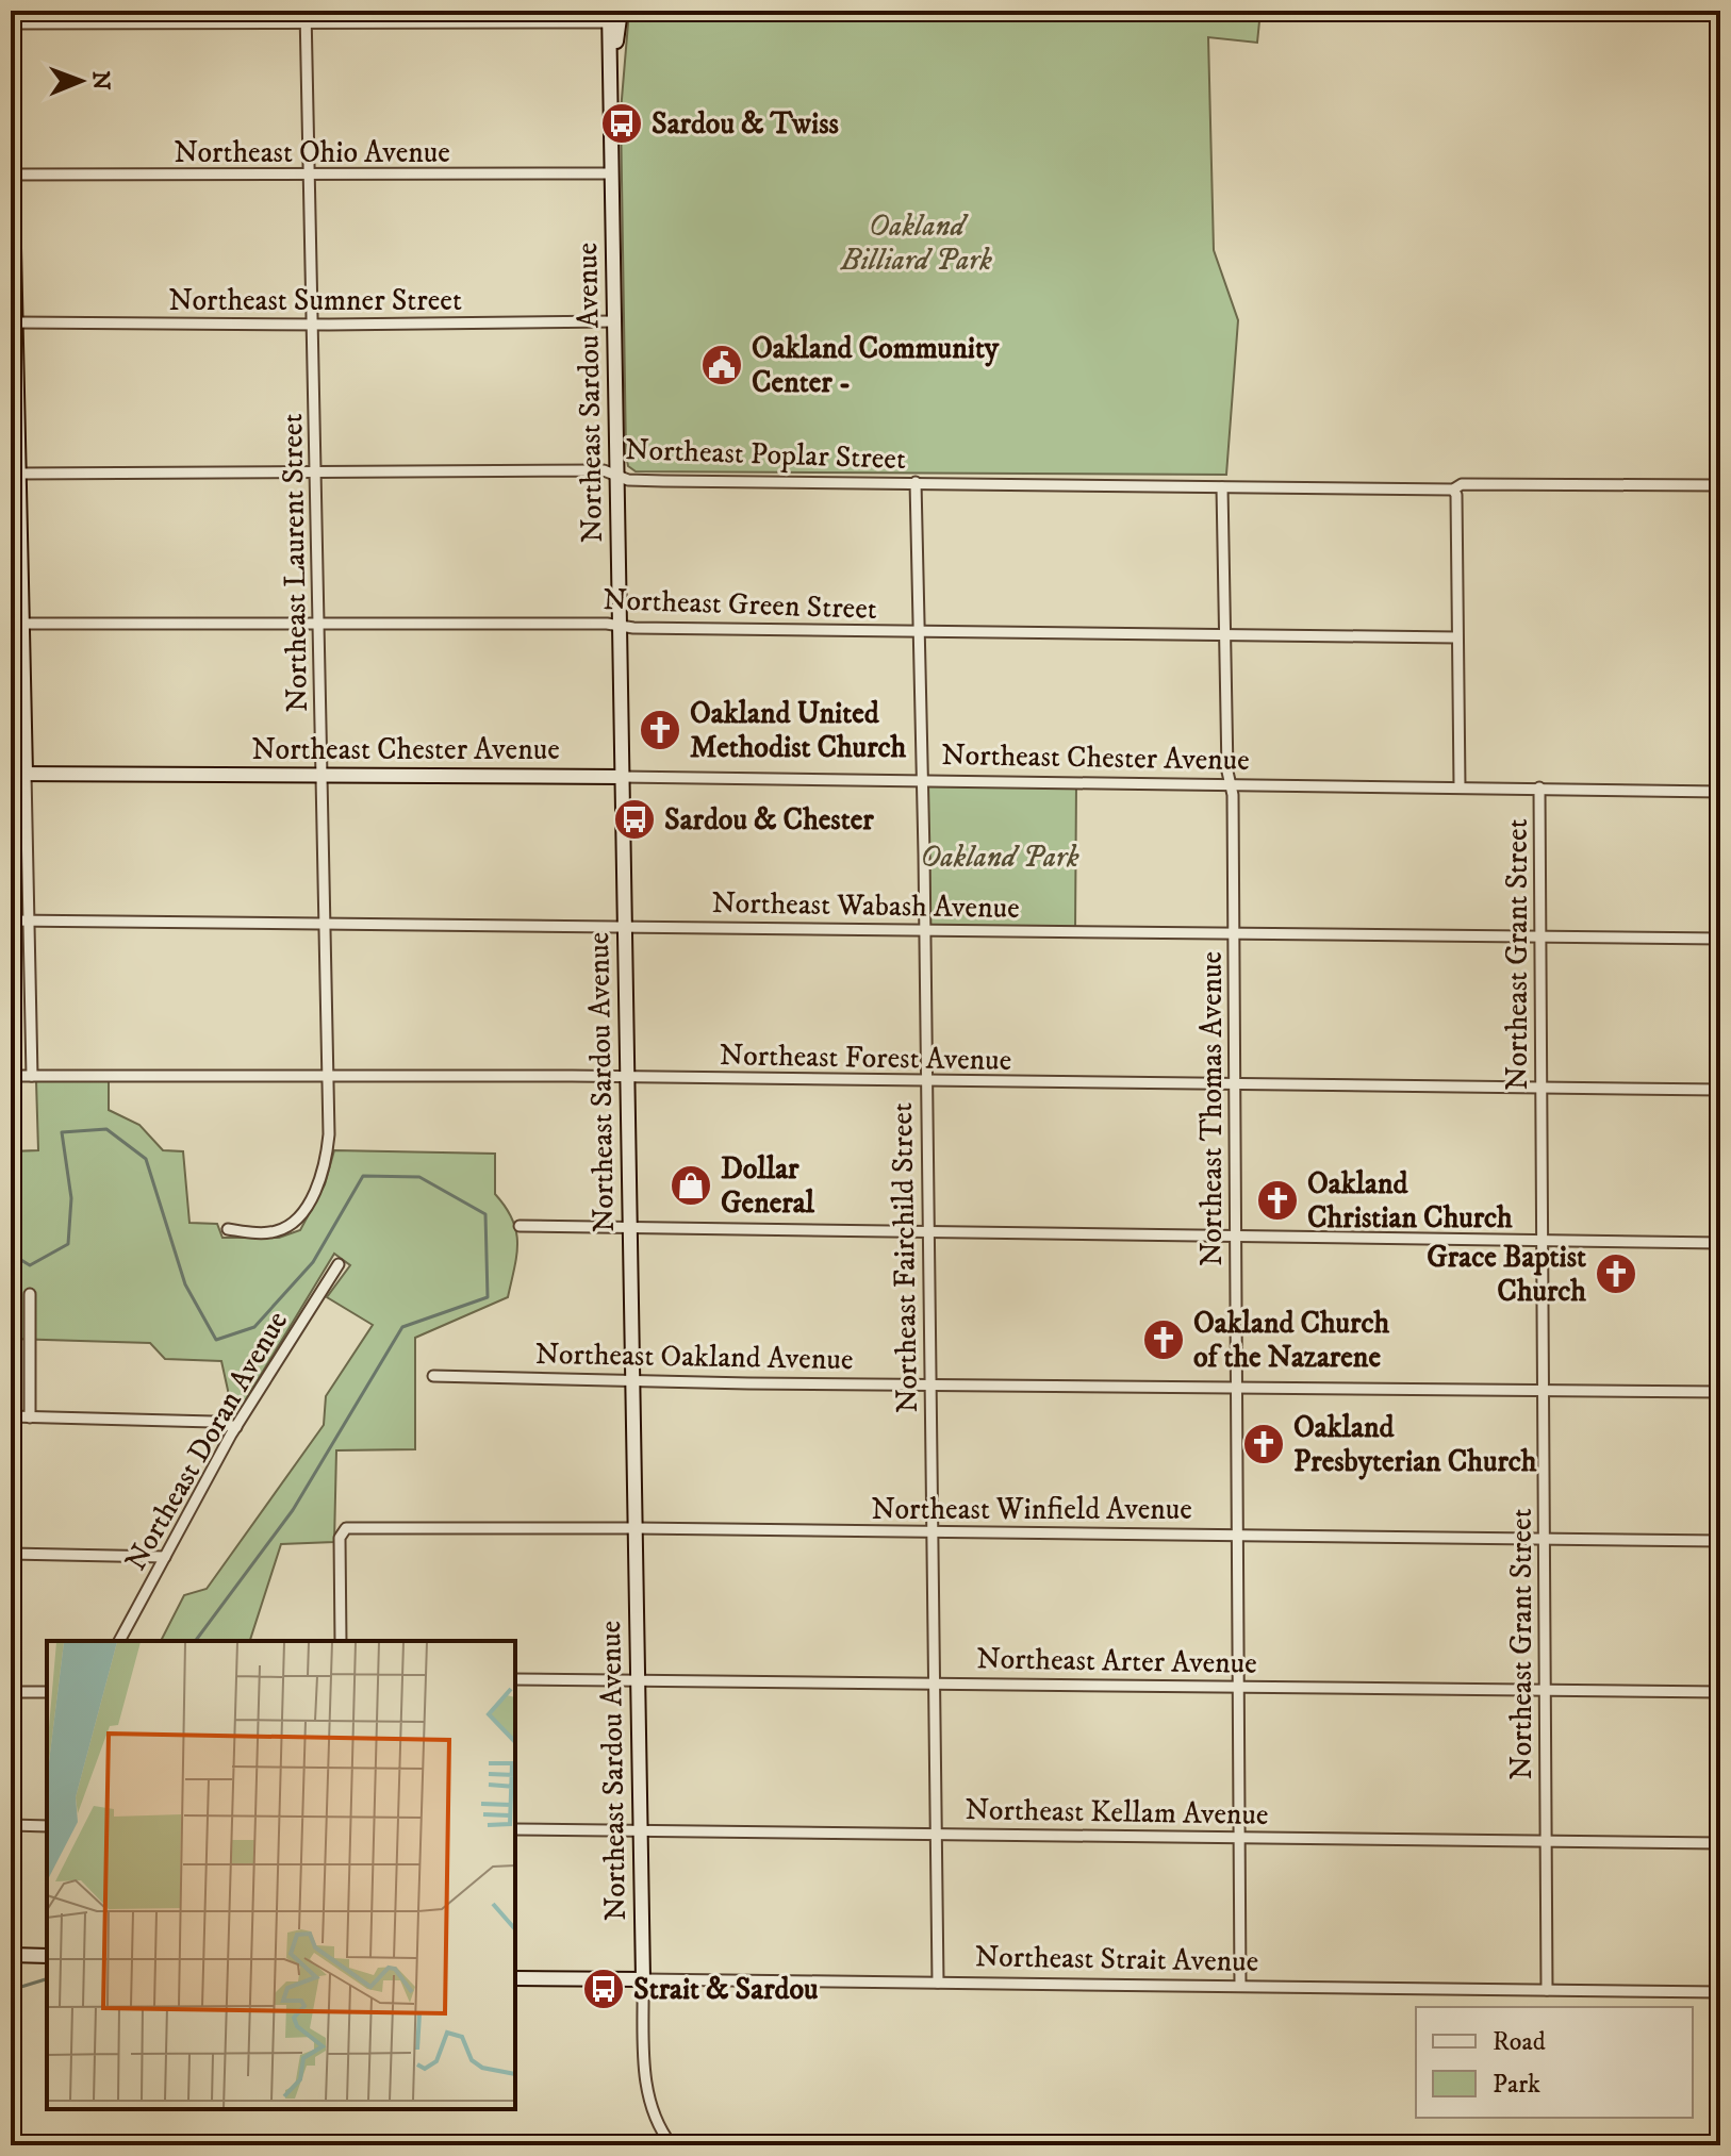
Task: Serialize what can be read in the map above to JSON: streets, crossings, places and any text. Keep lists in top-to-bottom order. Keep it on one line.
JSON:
{"streets":{"main road":["Northeast Sardou Avenue","Northeast Chester Avenue","Northeast Strait Avenue"],"street":["Northeast Ohio Avenue","Northeast Sumner Street","Northeast Poplar Street","Northeast Laurent Street","Northeast Green Street","Northeast Wabash Avenue","Northeast Grant Street","Northeast Forest Avenue","Northeast Thomas Avenue","Northeast Fairchild Street","Northeast Oakland Avenue","Northeast Doran Avenue","Northeast Winfield Avenue","Northeast Arter Avenue","Northeast Kellam Avenue"]},"crossings":[["Northeast Ohio Avenue","Northeast Sardou Avenue"],["Northeast Ohio Avenue","Northeast Laurent Street"],["Northeast Sumner Street","Northeast Sardou Avenue"],["Northeast Sumner Street","Northeast Laurent Street"],["Northeast Sardou Avenue","Northeast Poplar Street"],["Northeast Sardou Avenue","Northeast Green Street"],["Northeast Sardou Avenue","Northeast Chester Avenue"],["Northeast Sardou Avenue","Northeast Wabash Avenue"],["Northeast Sardou Avenue","Northeast Forest Avenue"],["Northeast Sardou Avenue","Northeast Oakland Avenue"],["Northeast Sardou Avenue","Northeast Winfield Avenue"],["Northeast Sardou Avenue","Northeast Arter Avenue"],["Northeast Sardou Avenue","Northeast Kellam Avenue"],["Northeast Sardou Avenue","Northeast Strait Avenue"],["Northeast Poplar Street","Northeast Laurent Street"],["Northeast Poplar Street","Northeast Thomas Avenue"],["Northeast Poplar Street","Northeast Fairchild Street"],["Northeast Laurent Street","Northeast Green Street"],["Northeast Laurent Street","Northeast Chester Avenue"],["Northeast Laurent Street","Northeast Wabash Avenue"],["Northeast Laurent Street","Northeast Forest Avenue"],["Northeast Green Street","Northeast Thomas Avenue"],["Northeast Green Street","Northeast Fairchild Street"],["Northeast Chester Avenue","Northeast Grant Street"],["Northeast Chester Avenue","Northeast Thomas Avenue"],["Northeast Chester Avenue","Northeast Fairchild Street"],["Northeast Wabash Avenue","Northeast Grant Street"],["Northeast Wabash Avenue","Northeast Thomas Avenue"],["Northeast Wabash Avenue","Northeast Fairchild Street"],["Northeast Grant Street","Northeast Forest Avenue"],["Northeast Grant Street","Northeast Oakland Avenue"],["Northeast Grant Street","Northeast Winfield Avenue"],["Northeast Grant Street","Northeast Arter Avenue"],["Northeast Grant Street","Northeast Kellam Avenue"],["Northeast Grant Street","Northeast Strait Avenue"],["Northeast Forest Avenue","Northeast Thomas Avenue"],["Northeast Forest Avenue","Northeast Fairchild Street"],["Northeast Thomas Avenue","Northeast Oakland Avenue"],["Northeast Thomas Avenue","Northeast Winfield Avenue"],["Northeast Thomas Avenue","Northeast Arter Avenue"],["Northeast Thomas Avenue","Northeast Kellam Avenue"],["Northeast Thomas Avenue","Northeast Strait Avenue"],["Northeast Fairchild Street","Northeast Oakland Avenue"],["Northeast Fairchild Street","Northeast Winfield Avenue"],["Northeast Fairchild Street","Northeast Arter Avenue"],["Northeast Fairchild Street","Northeast Kellam Avenue"],["Northeast Fairchild Street","Northeast Strait Avenue"]],"parks":["Oakland Billiard Park","Oakland Park"],"places":{"bus stop":["Sardou & Twiss","Sardou & Chester","Strait & Sardou"],"public building":["Oakland Community Center -"],"church":["Oakland United Methodist Church","Oakland Christian Church","Grace Baptist Church","Oakland Church of the Nazarene","Oakland Presbyterian Church"],"shop":["Dollar General"]},"legend":["Road","Park"],"north":"right"}
